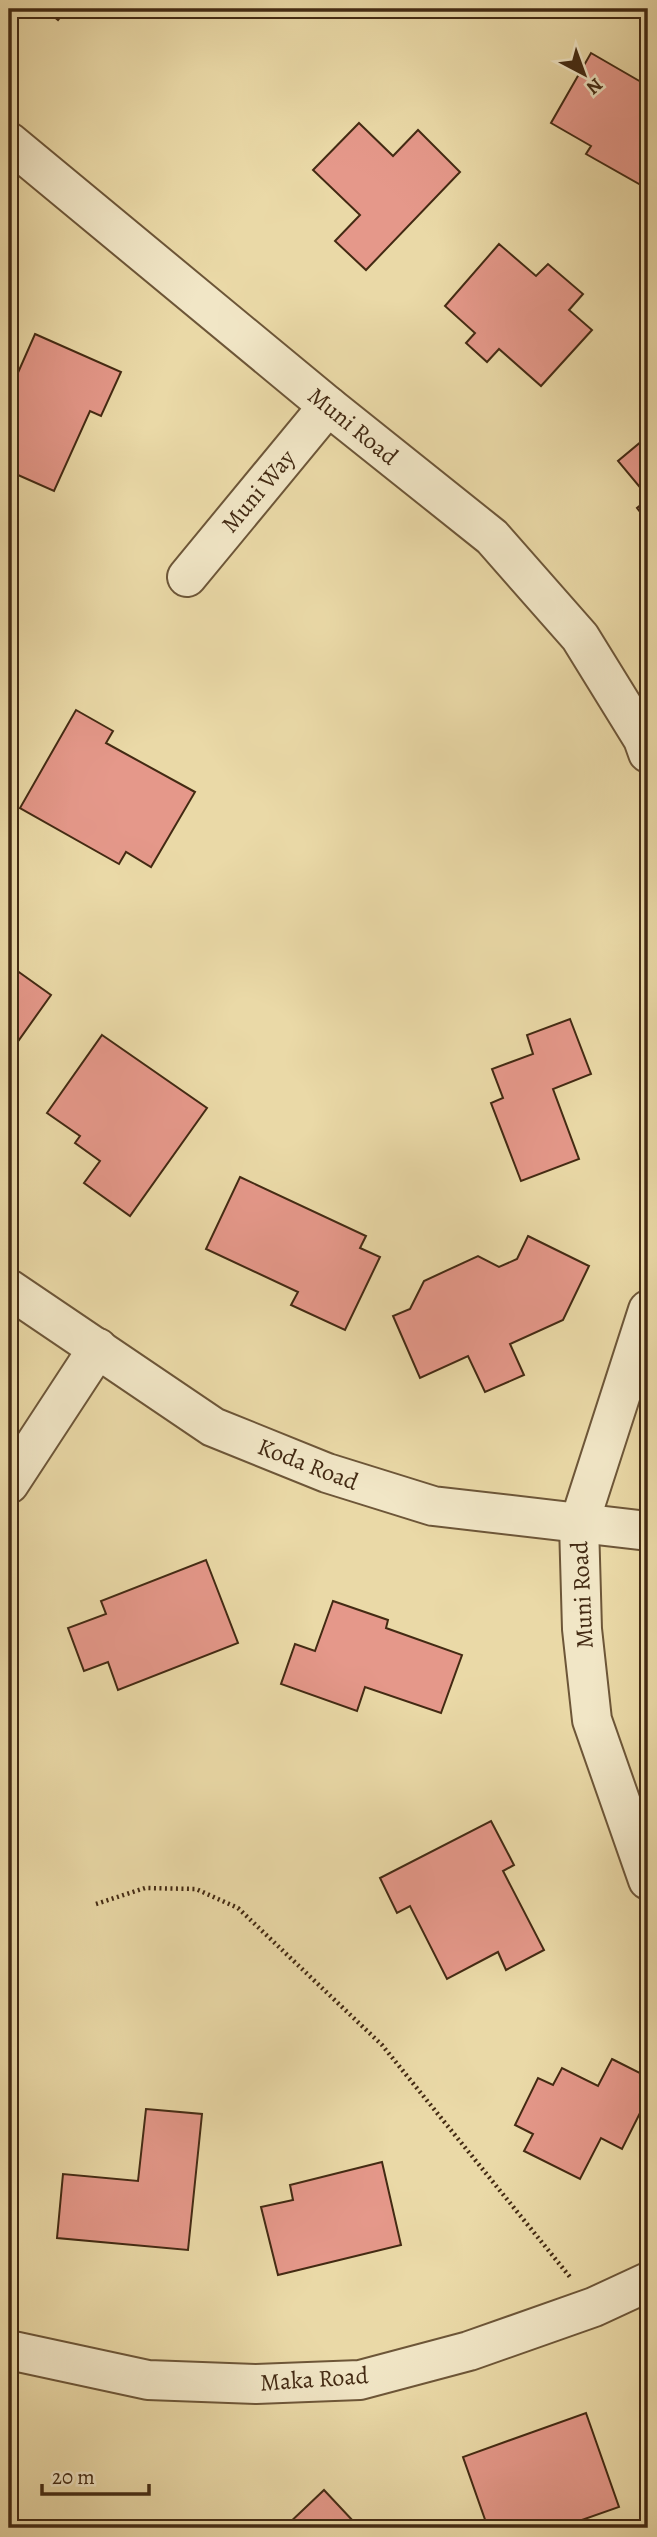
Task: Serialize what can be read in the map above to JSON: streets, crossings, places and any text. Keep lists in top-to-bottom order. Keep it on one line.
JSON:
{"streets":{"street":["Muni Road","Muni Way","Koda Road","Maka Road"]},"crossings":[["Muni Road","Muni Way"],["Muni Road","Koda Road"]],"scale_bar":"20 m","north":"bottom right"}
